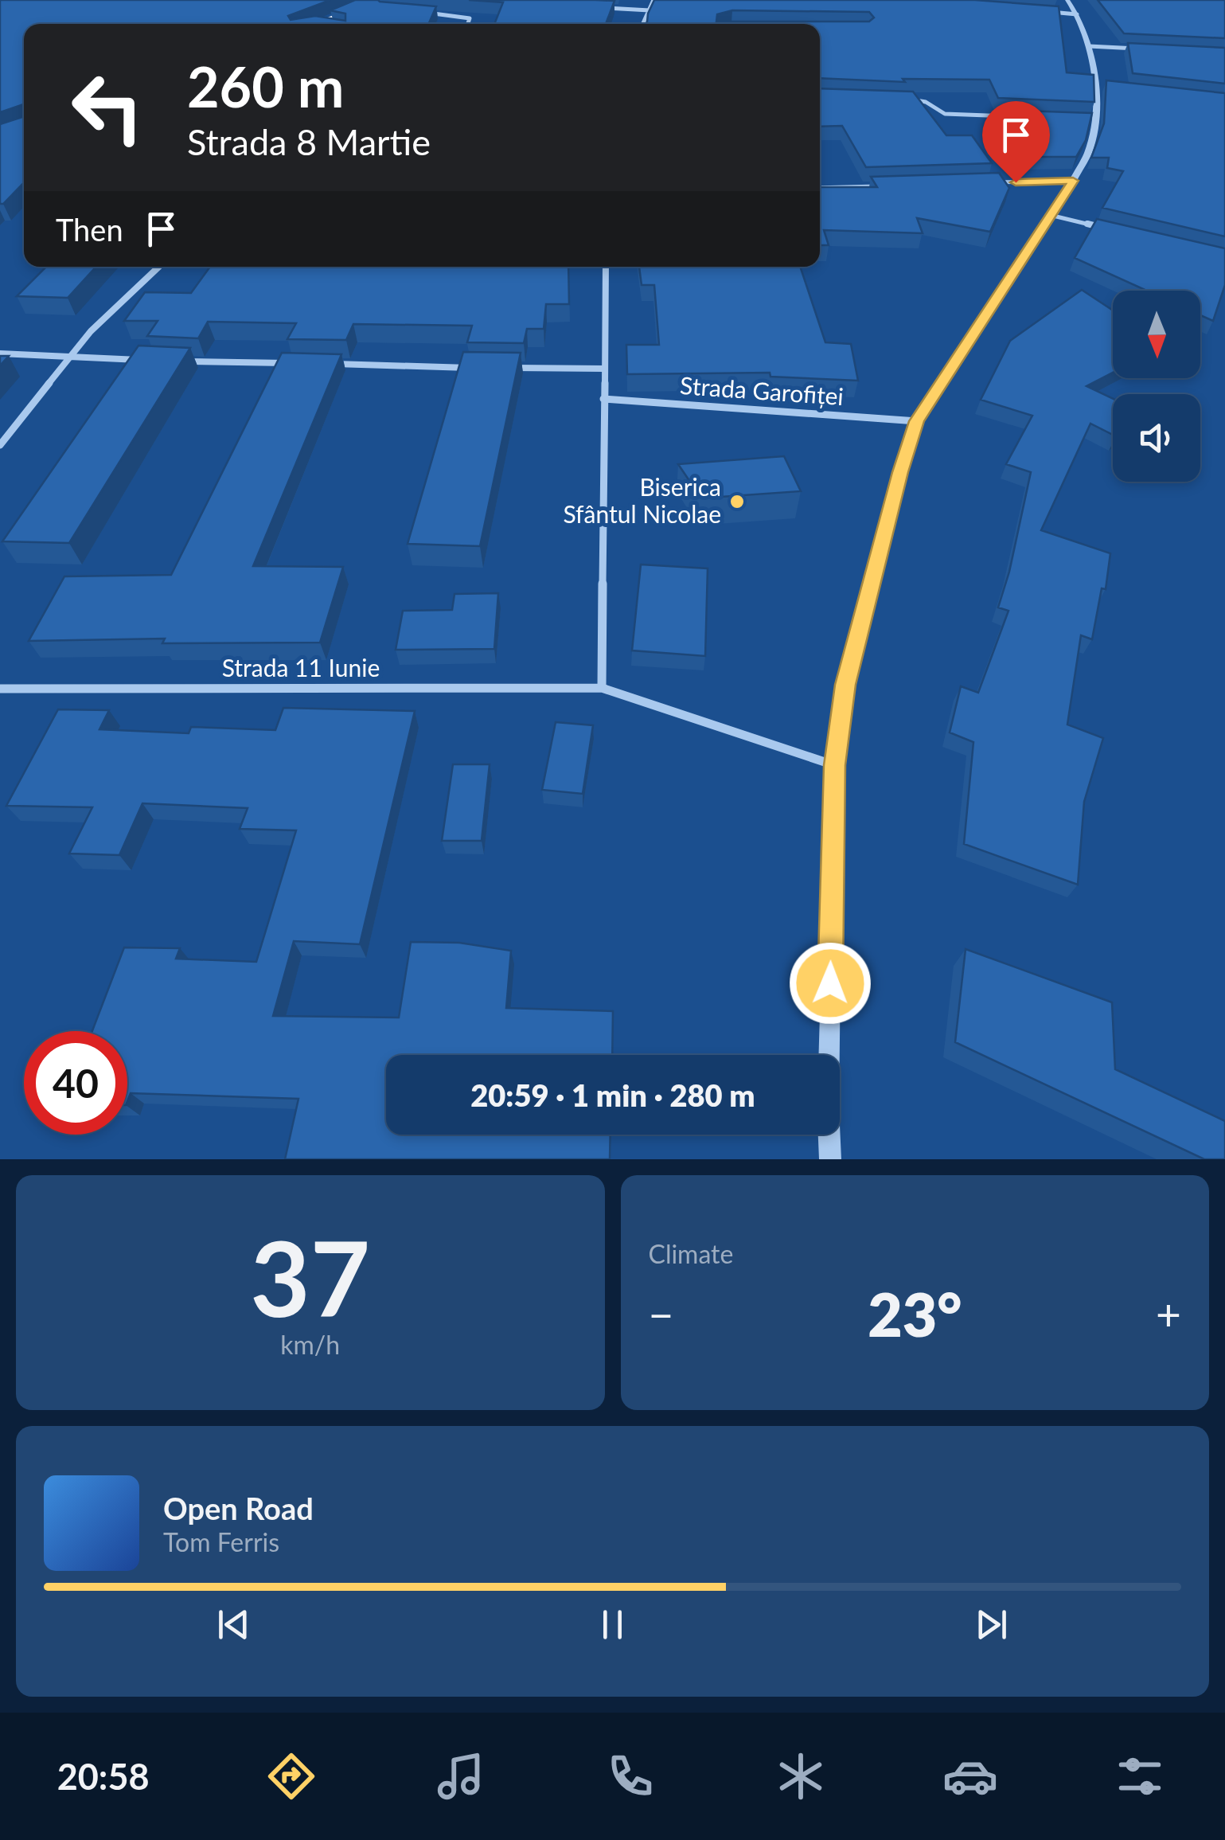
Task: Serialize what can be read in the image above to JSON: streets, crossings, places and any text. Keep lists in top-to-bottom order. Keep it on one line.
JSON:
{"streets":{"street":["Strada Garofiței","Strada 11 Iunie"]},"places":["Biserica Sfântul Nicolae"],"north":"bottom","page":{"turn":["260 m","Strada 8 Martie"],"then":"Then","limit":"40","trip":"20:59 · 1 min · 280 m","tile":[["37","km/h"],"Climate"],"heat":["−","23°","+"],"song":["Open Road","Tom Ferris"],"tabs":"20:58"}}
